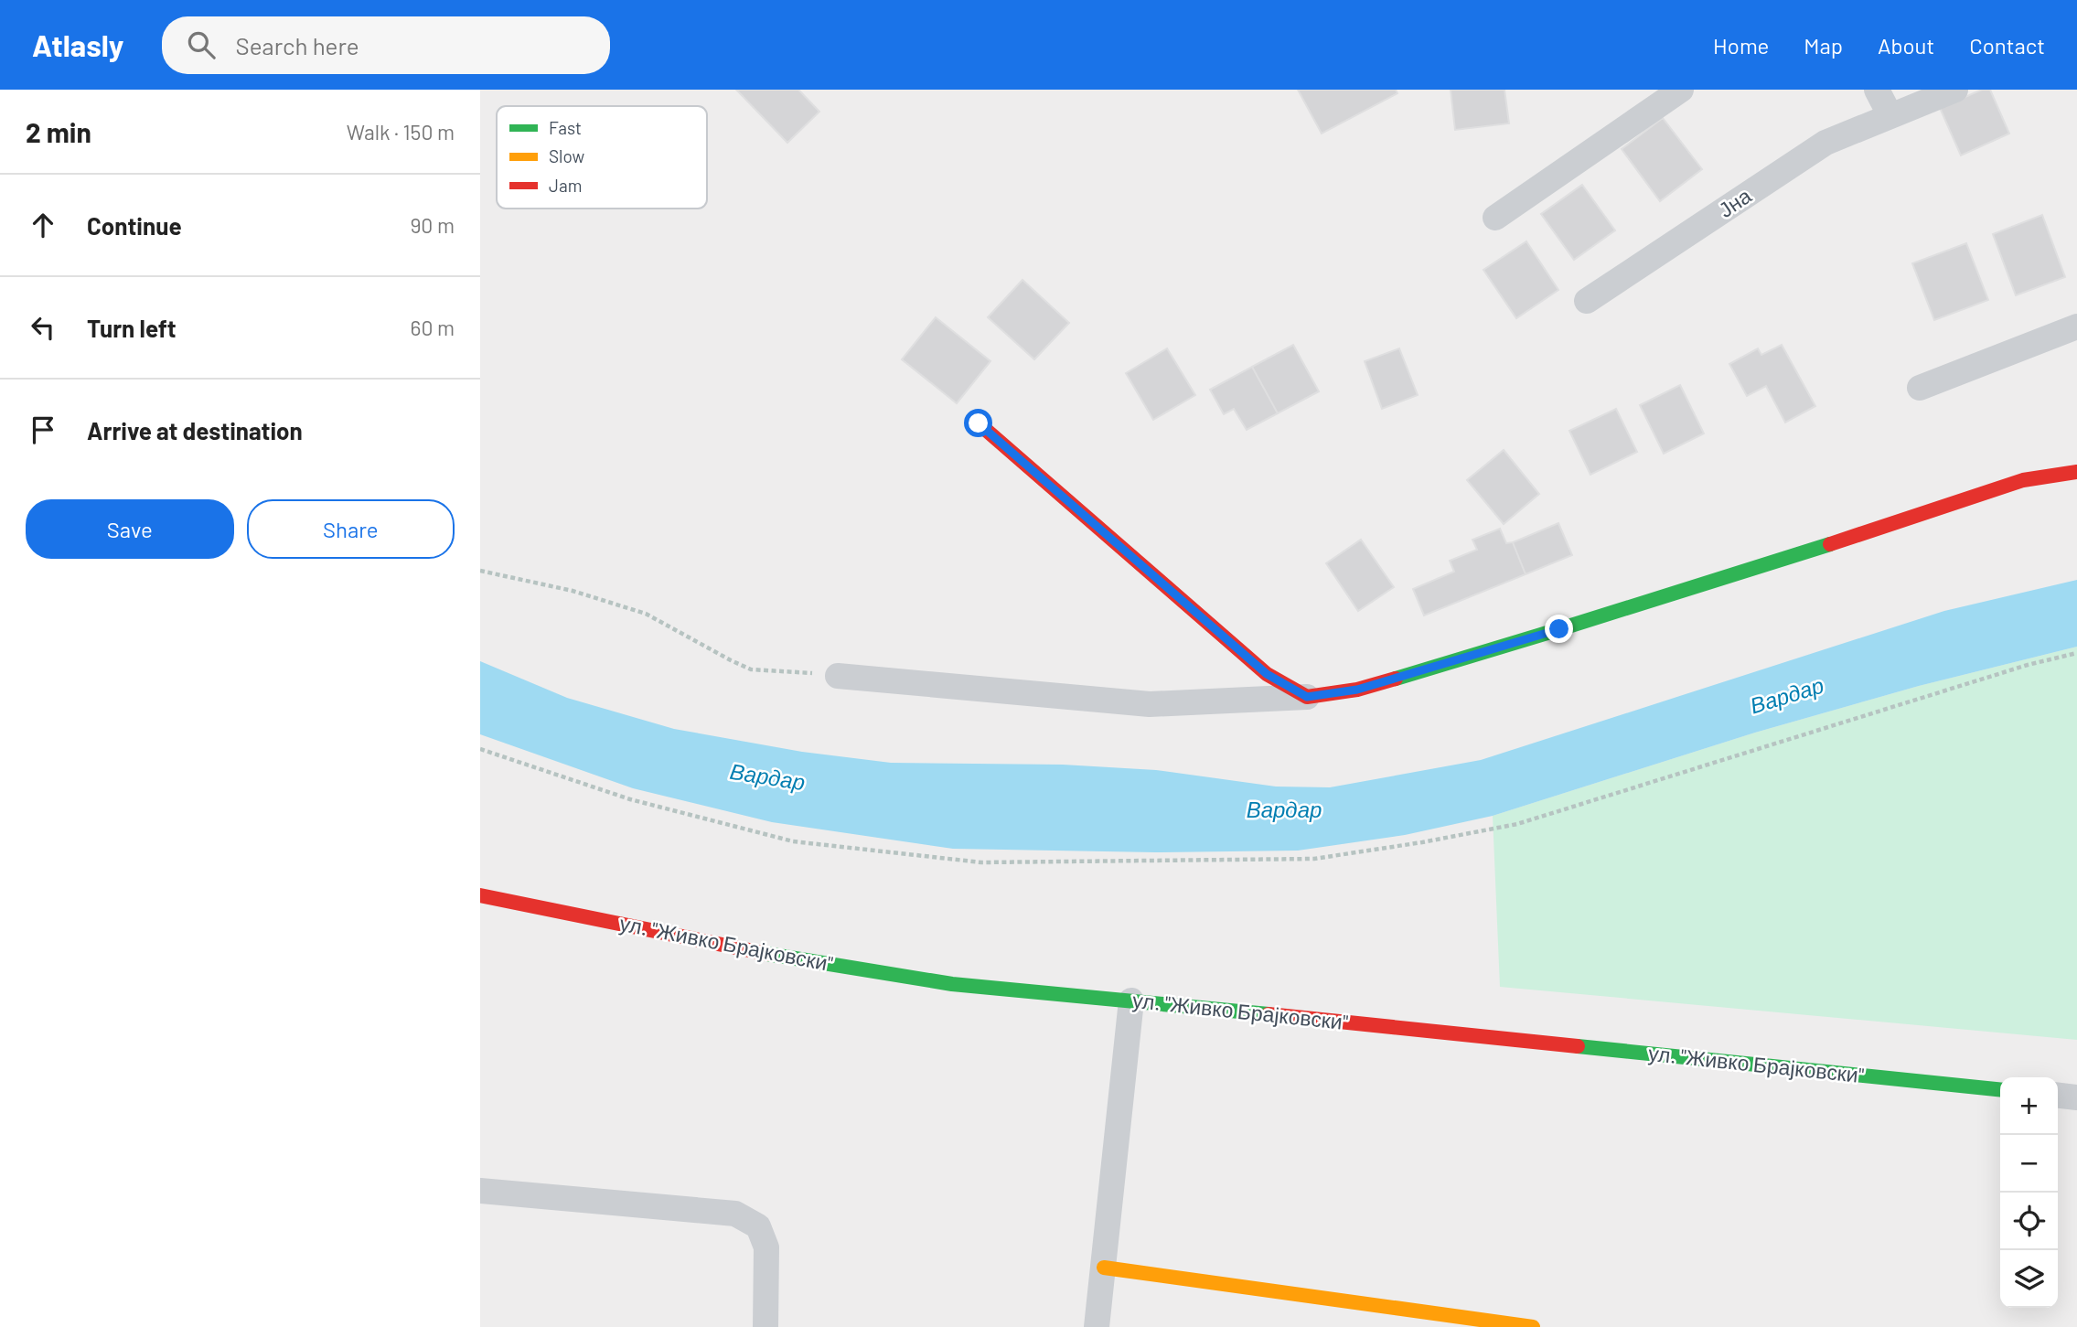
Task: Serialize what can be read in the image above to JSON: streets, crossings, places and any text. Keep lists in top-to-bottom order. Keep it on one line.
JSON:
{"streets":{"street":["Јна","ул. \"Живко Брајковски\""]},"water":["Вардар"],"legend":["Fast","Slow","Jam"],"page":{"header":"Atlasly","search":"Search here","nav":["Home","Map","About","Contact"],"heading":["2 min","Walk · 150 m"],"list":[["Continue","90 m"],["Turn left","60 m"],"Arrive at destination"],"buttons":["Save","Share"],"map_buttons":["+","−"]}}
